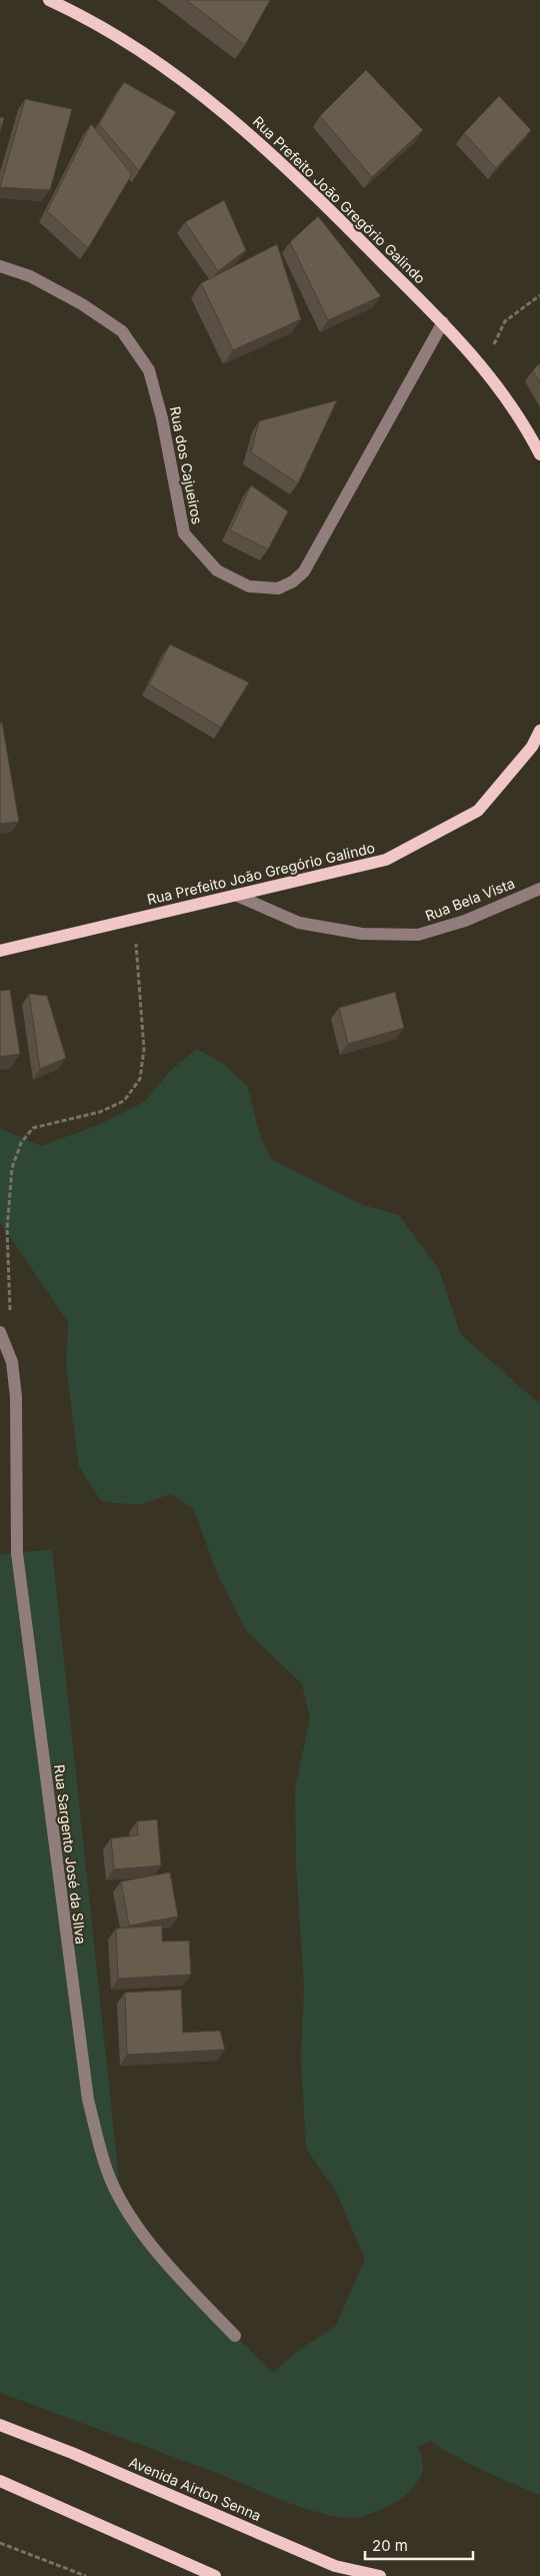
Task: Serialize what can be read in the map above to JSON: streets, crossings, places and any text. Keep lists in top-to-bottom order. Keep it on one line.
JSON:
{"streets":{"main road":["Rua Prefeito João Gregório Galindo","Avenida Airton Senna"],"street":["Rua dos Cajueiros","Rua Bela Vista","Rua Sargento José da SIlva"]},"crossings":[["Rua Prefeito João Gregório Galindo","Rua dos Cajueiros"],["Rua Prefeito João Gregório Galindo","Rua Bela Vista"]],"scale_bar":"20 m"}
